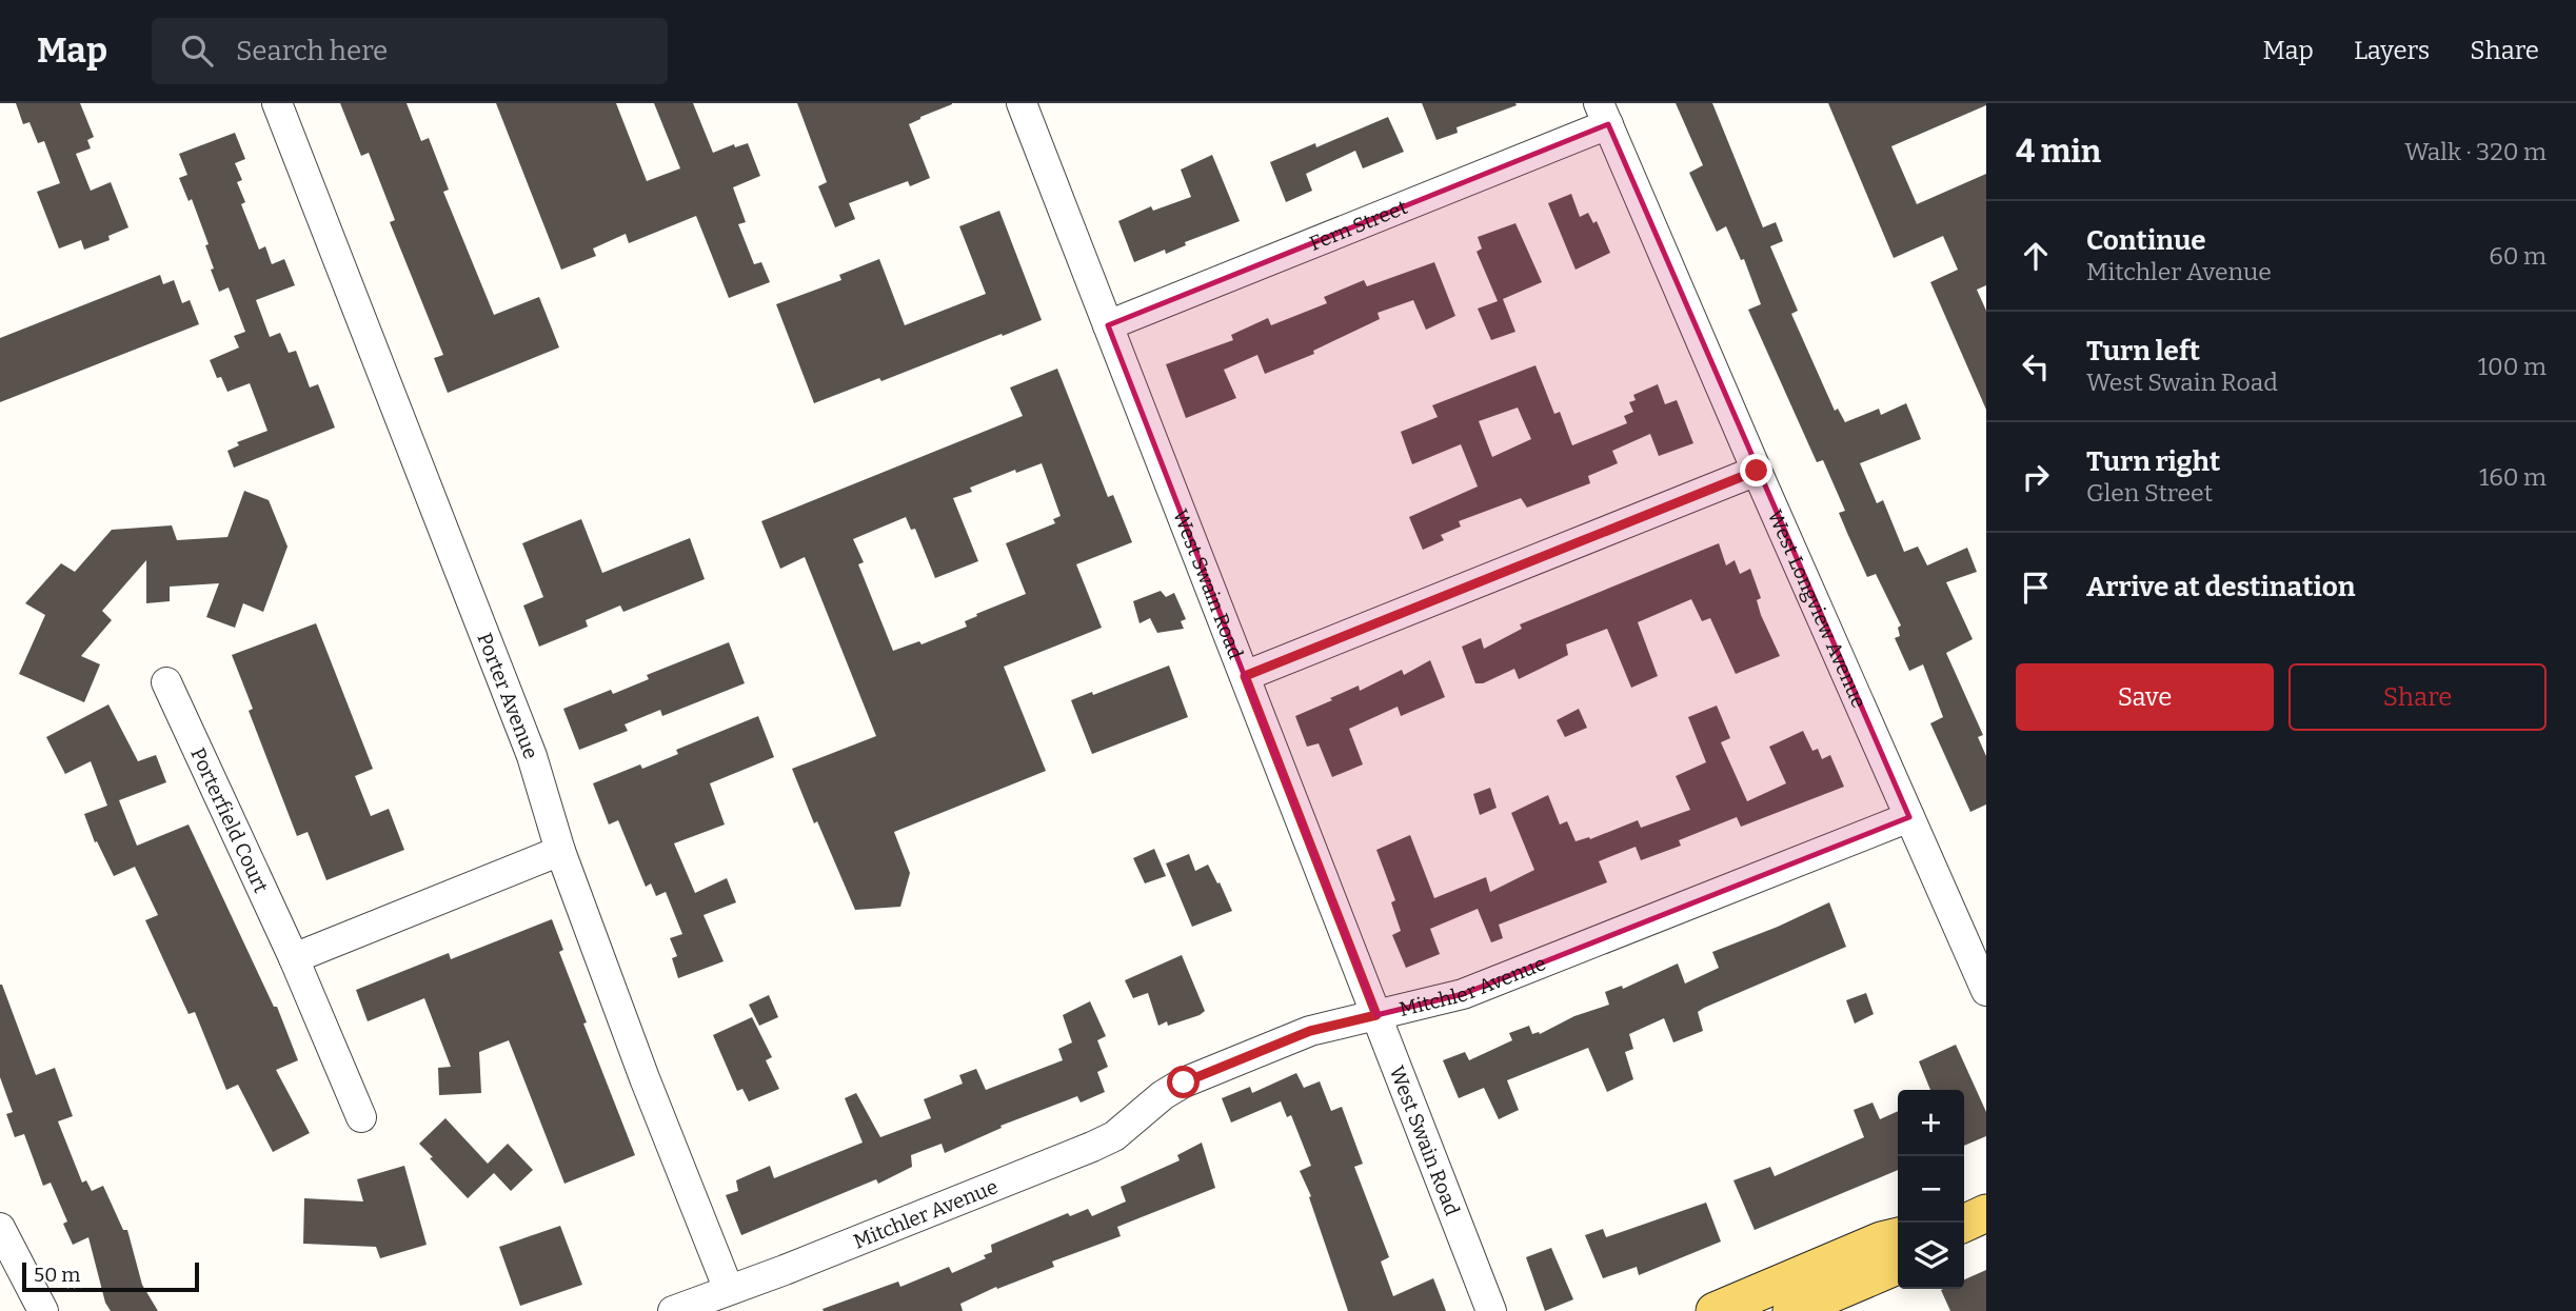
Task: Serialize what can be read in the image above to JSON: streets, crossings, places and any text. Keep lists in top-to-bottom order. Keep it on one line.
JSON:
{"streets":{"street":["Fern Street","West Swain Road","West Longview Avenue","Porter Avenue","Porterfield Court","Mitchler Avenue"]},"crossings":[["Fern Street","West Swain Road"],["Fern Street","West Longview Avenue"],["West Swain Road","Mitchler Avenue"],["West Longview Avenue","Mitchler Avenue"],["Porter Avenue","Mitchler Avenue"]],"scale_bar":"50 m","page":{"header":"Map","search":"Search here","nav":["Map","Layers","Share"],"heading":["4 min","Walk · 320 m"],"list":[["Continue","Mitchler Avenue","60 m"],["Turn left","West Swain Road","100 m"],["Turn right","Glen Street","160 m"],"Arrive at destination"],"buttons":["Save","Share"],"map_buttons":["+","−"],"scale":"50 m"}}
